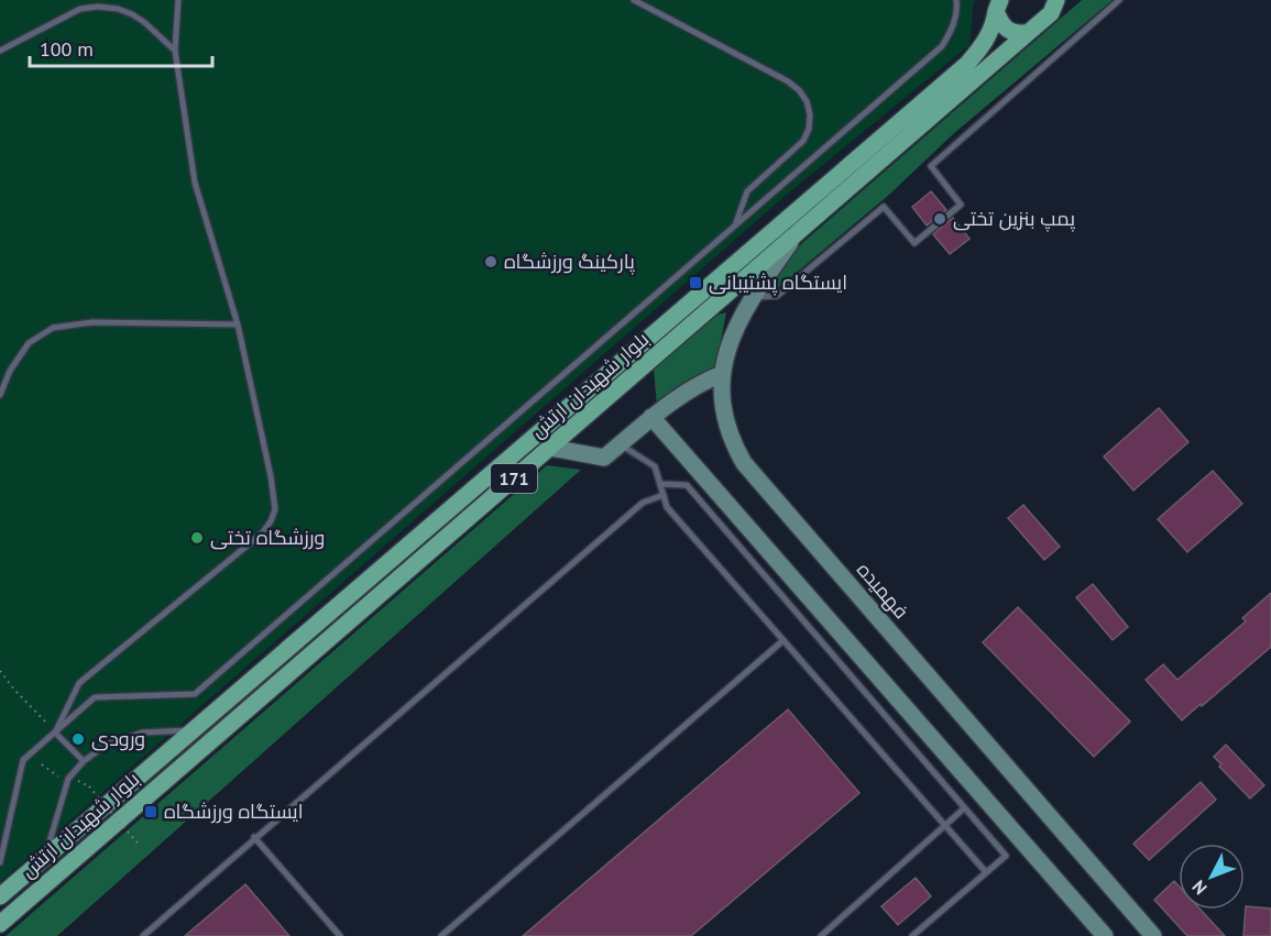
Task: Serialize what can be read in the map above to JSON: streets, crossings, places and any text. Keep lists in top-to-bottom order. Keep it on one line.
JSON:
{"streets":{"main road":["بلوار شهیدان ارتش","171","فهمیده"]},"crossings":[["بلوار شهیدان ارتش","فهمیده"]],"places":{"other":["پمپ بنزین تختی","پارکینگ ورزشگاه","ورزشگاه تختی","ورودی"],"transit":["ایستگاه پشتیبانی","ایستگاه ورزشگاه"]},"scale_bar":"100 m","north":"bottom left"}
